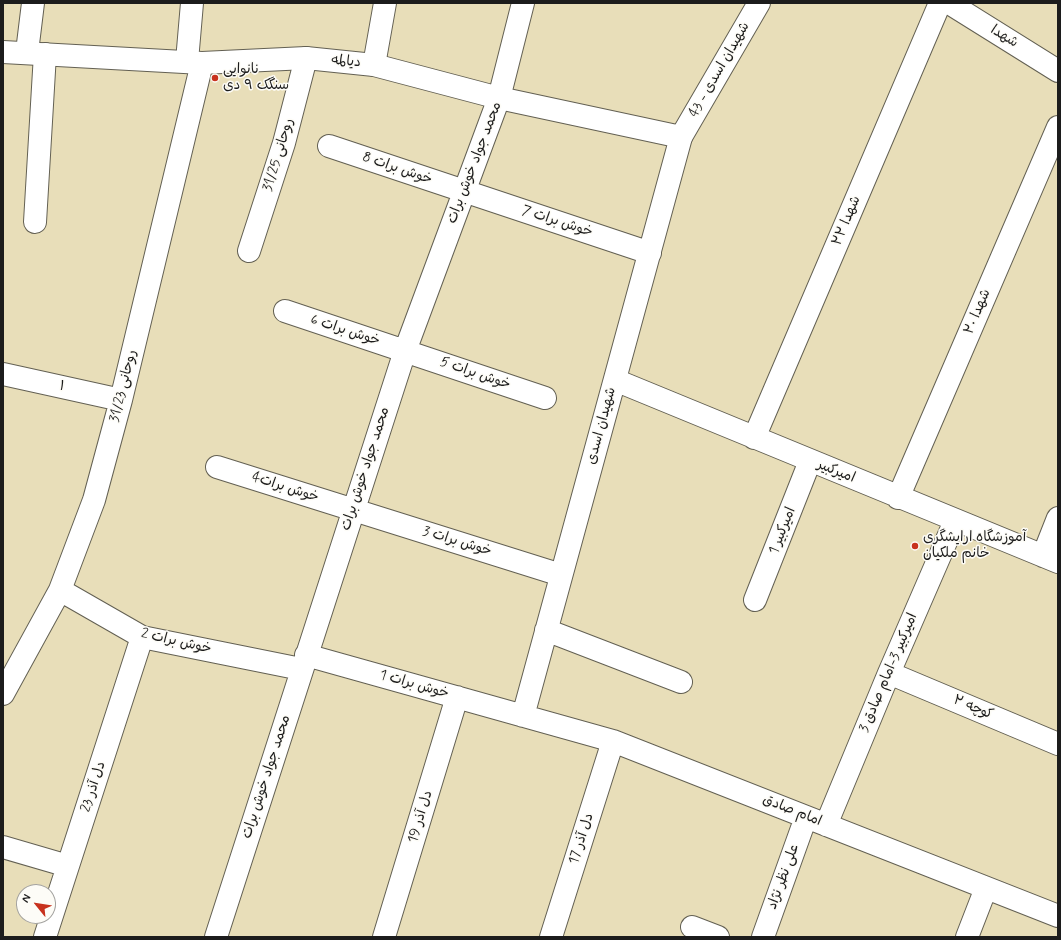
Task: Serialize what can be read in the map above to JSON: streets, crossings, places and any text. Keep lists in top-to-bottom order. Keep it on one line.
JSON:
{"streets":{"street":["شهدا","دیالمه","شهیدان اسدی - 43","روحانی 31/25","محمد جواد خوش برات","خوش برات 8","شهدا ۲۲","خوش برات 7","شهدا ۲۰","خوش برات 6","خوش برات 5","روحانی 31/23","۱","شهیدان اسدی","امیرکبیر","خوش برات4","امیرکبیر 1","خوش برات 3","خوش برات 2","امیرکبیر 3-امام صادق 3","خوش برات 1","کوچه ۲","دل آذر 23","امام صادق","دل آذر 19","دل آذر 17","علی نظر نژاد"]},"crossings":[["دیالمه","شهیدان اسدی - 43"],["دیالمه","روحانی 31/25"],["دیالمه","محمد جواد خوش برات"],["دیالمه","روحانی 31/23"],["دیالمه","شهیدان اسدی"],["شهیدان اسدی - 43","شهیدان اسدی"],["محمد جواد خوش برات","خوش برات 8"],["محمد جواد خوش برات","خوش برات 7"],["محمد جواد خوش برات","خوش برات 6"],["محمد جواد خوش برات","خوش برات 5"],["محمد جواد خوش برات","خوش برات4"],["محمد جواد خوش برات","خوش برات 3"],["محمد جواد خوش برات","خوش برات 2"],["محمد جواد خوش برات","خوش برات 1"],["خوش برات 8","خوش برات 7"],["شهدا ۲۲","امیرکبیر"],["خوش برات 7","شهیدان اسدی"],["شهدا ۲۰","امیرکبیر"],["خوش برات 6","خوش برات 5"],["روحانی 31/23","۱"],["روحانی 31/23","خوش برات 2"],["شهیدان اسدی","امیرکبیر"],["شهیدان اسدی","خوش برات 3"],["شهیدان اسدی","خوش برات 1"],["شهیدان اسدی","امام صادق"],["امیرکبیر","امیرکبیر 1"],["امیرکبیر","امیرکبیر 3-امام صادق 3"],["خوش برات4","خوش برات 3"],["خوش برات 2","خوش برات 1"],["خوش برات 2","دل آذر 23"],["امیرکبیر 3-امام صادق 3","کوچه ۲"],["امیرکبیر 3-امام صادق 3","امام صادق"],["امیرکبیر 3-امام صادق 3","علی نظر نژاد"],["خوش برات 1","امام صادق"],["خوش برات 1","دل آذر 19"],["امام صادق","دل آذر 17"],["امام صادق","علی نظر نژاد"]],"places":["نانوایی سنگک ۹ دی","آموزشگاه ارایشگری خانم ملکیان"],"north":"top left"}
